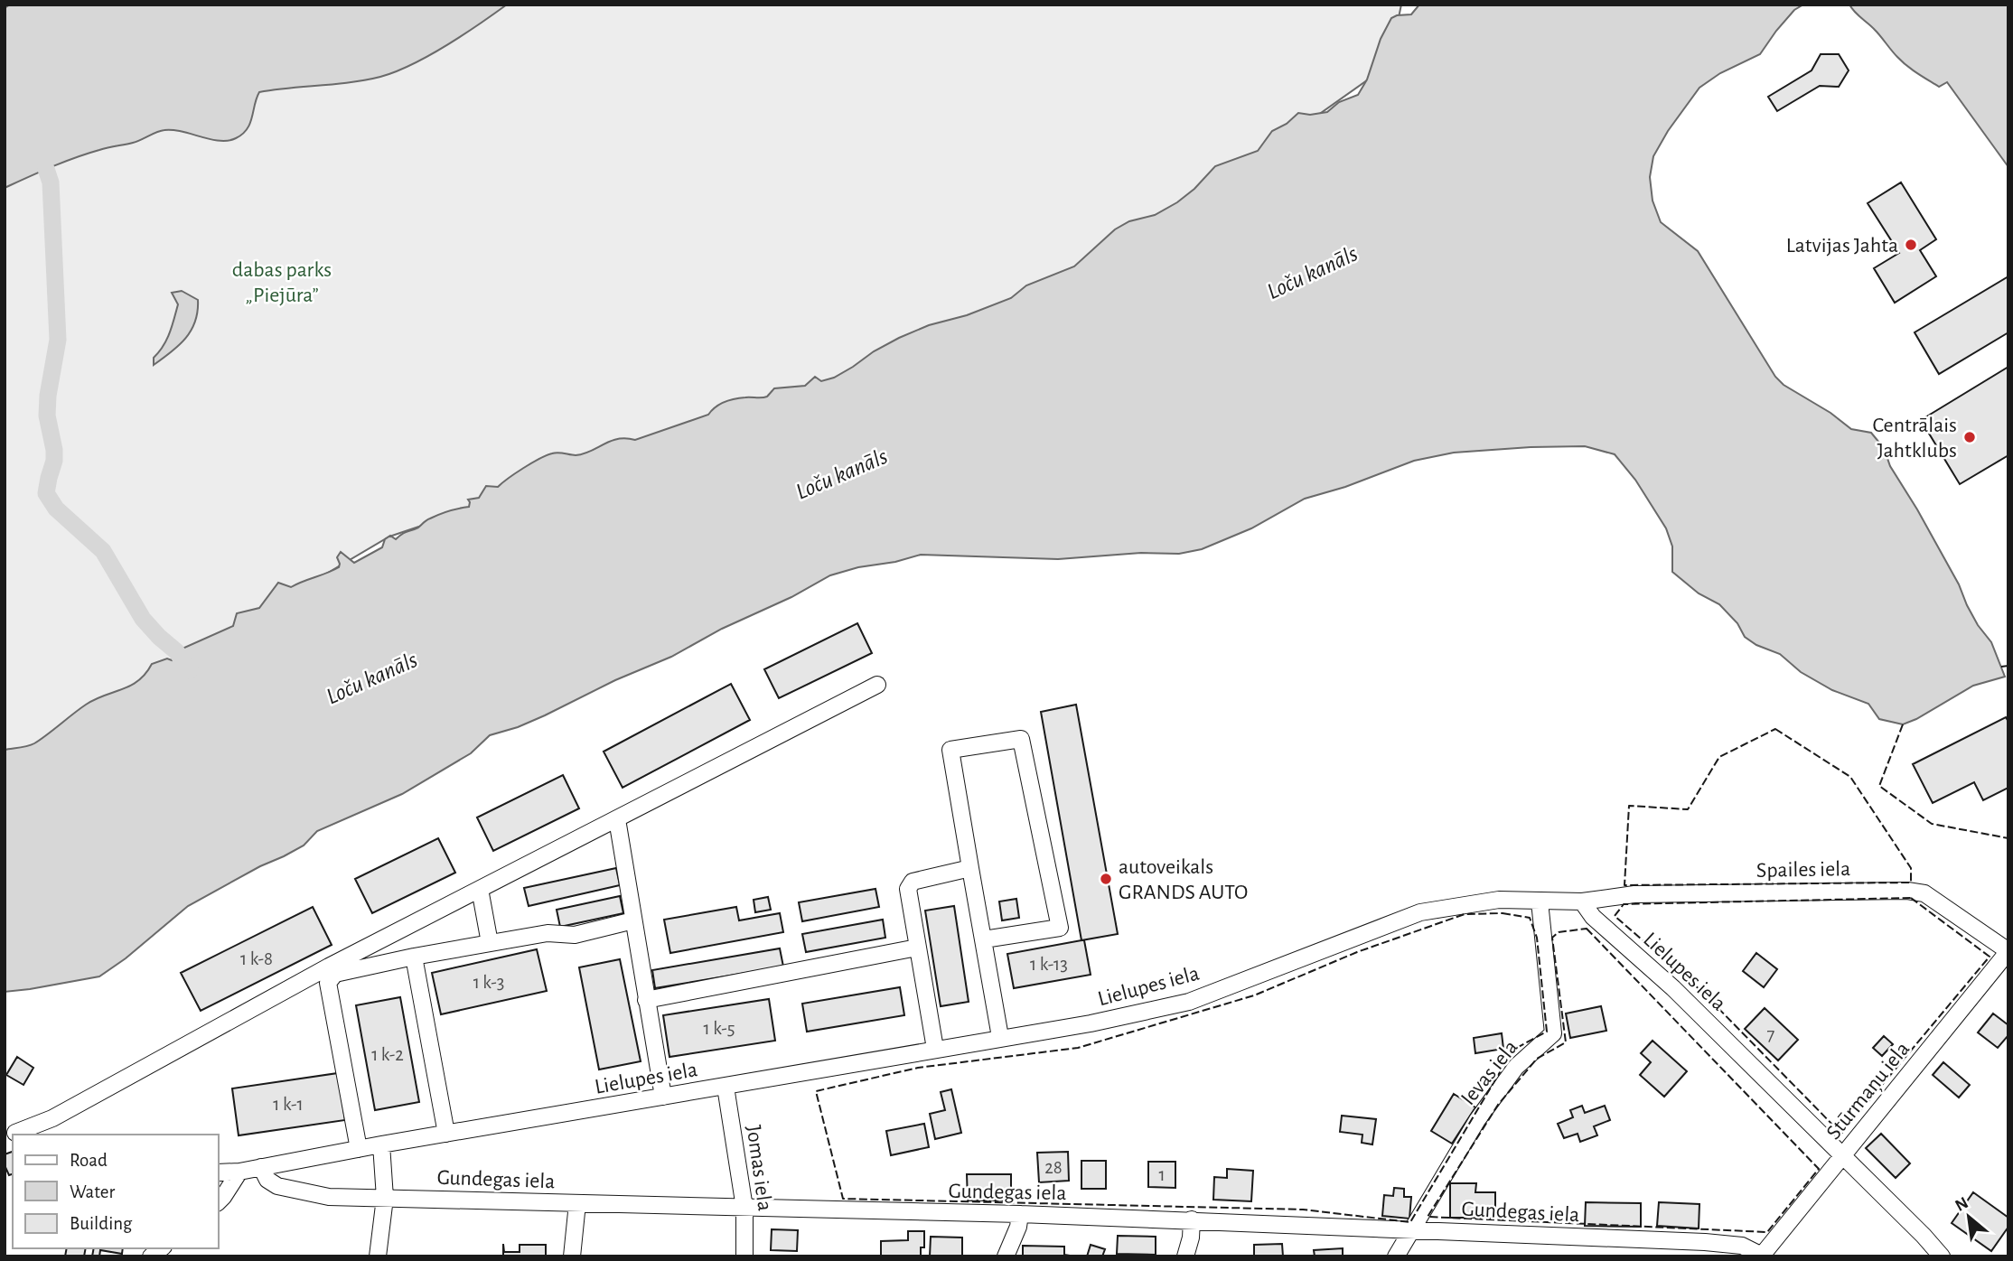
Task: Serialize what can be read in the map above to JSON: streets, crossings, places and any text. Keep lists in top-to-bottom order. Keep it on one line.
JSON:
{"streets":{"street":["Spailes iela","Lielupes iela","Ievas iela","Stūrmaņu iela","Jomas iela","Gundegas iela"]},"crossings":[["Spailes iela","Lielupes iela"],["Spailes iela","Stūrmaņu iela"],["Lielupes iela","Ievas iela"],["Lielupes iela","Stūrmaņu iela"],["Lielupes iela","Jomas iela"],["Lielupes iela","Gundegas iela"],["Ievas iela","Gundegas iela"],["Stūrmaņu iela","Gundegas iela"],["Jomas iela","Gundegas iela"]],"water":["Loču kanāls"],"parks":["dabas parks „Piejūra”"],"places":["Latvijas Jahta","Centrālais Jahtklubs","autoveikals GRANDS AUTO"],"house_numbers":["1 k-8","1 k-13","1 k-3","1 k-5","7","1 k-2","1 k-1","28","1"],"legend":["Road","Water","Building"],"north":"top left"}
